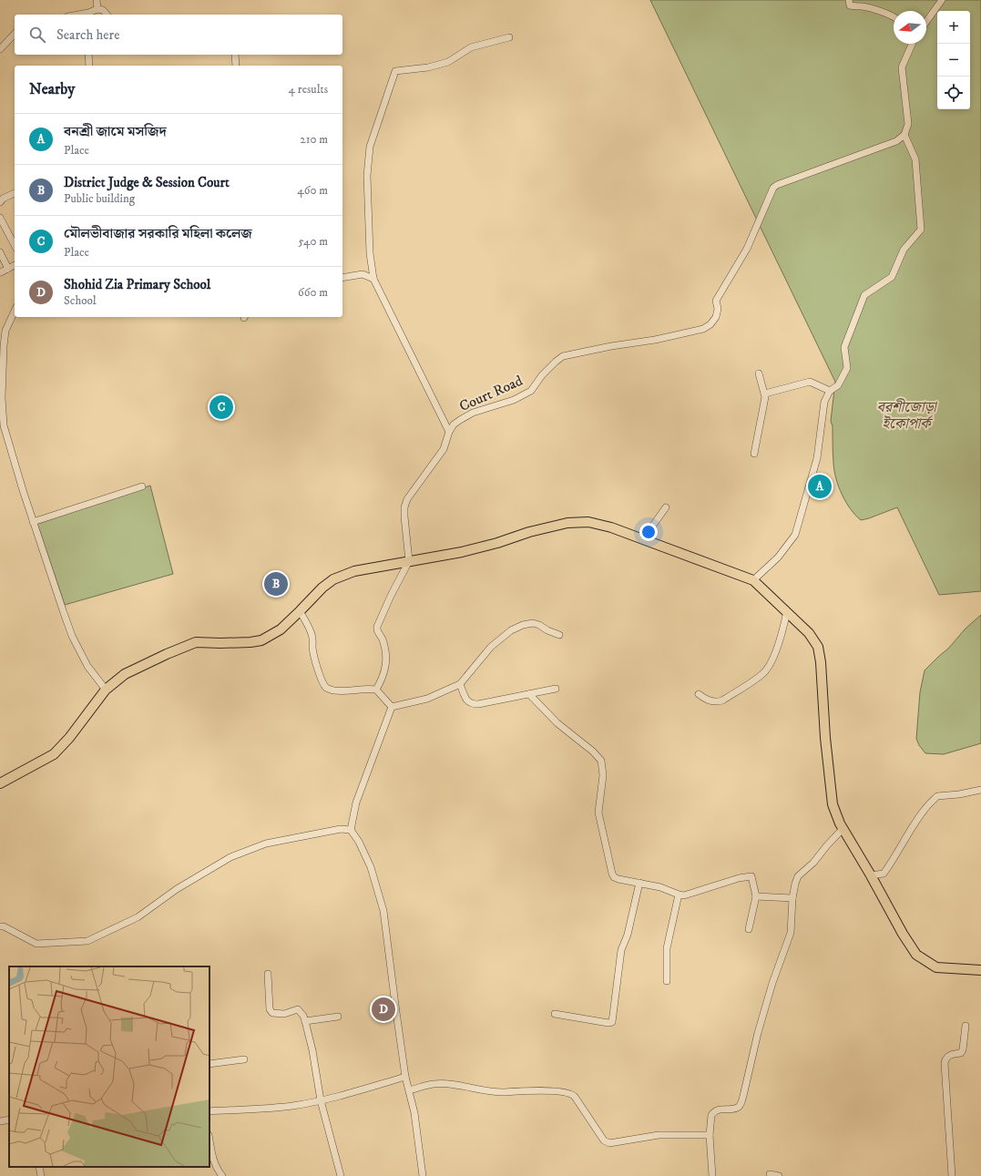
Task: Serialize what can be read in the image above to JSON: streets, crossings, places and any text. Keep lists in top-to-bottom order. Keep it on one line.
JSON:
{"streets":{"street":["Court Road"]},"parks":["বরশীজোড়া ইকোপার্ক"],"north":"left","page":{"map_buttons":["+","−"],"search":"Search here","heading":["Nearby","4 results"],"list":[{"mark":"A","name":"বনশ্রী জামে মসজিদ","note":"Place","value":"210 m"},{"mark":"B","name":"District Judge & Session Court","note":"Public building","value":"460 m"},{"mark":"C","name":"মৌলভীবাজার সরকারি মহিলা কলেজ","note":"Place","value":"540 m"},{"mark":"D","name":"Shohid Zia Primary School","note":"School","value":"660 m"}],"pins":["C","A","B","D"]}}
